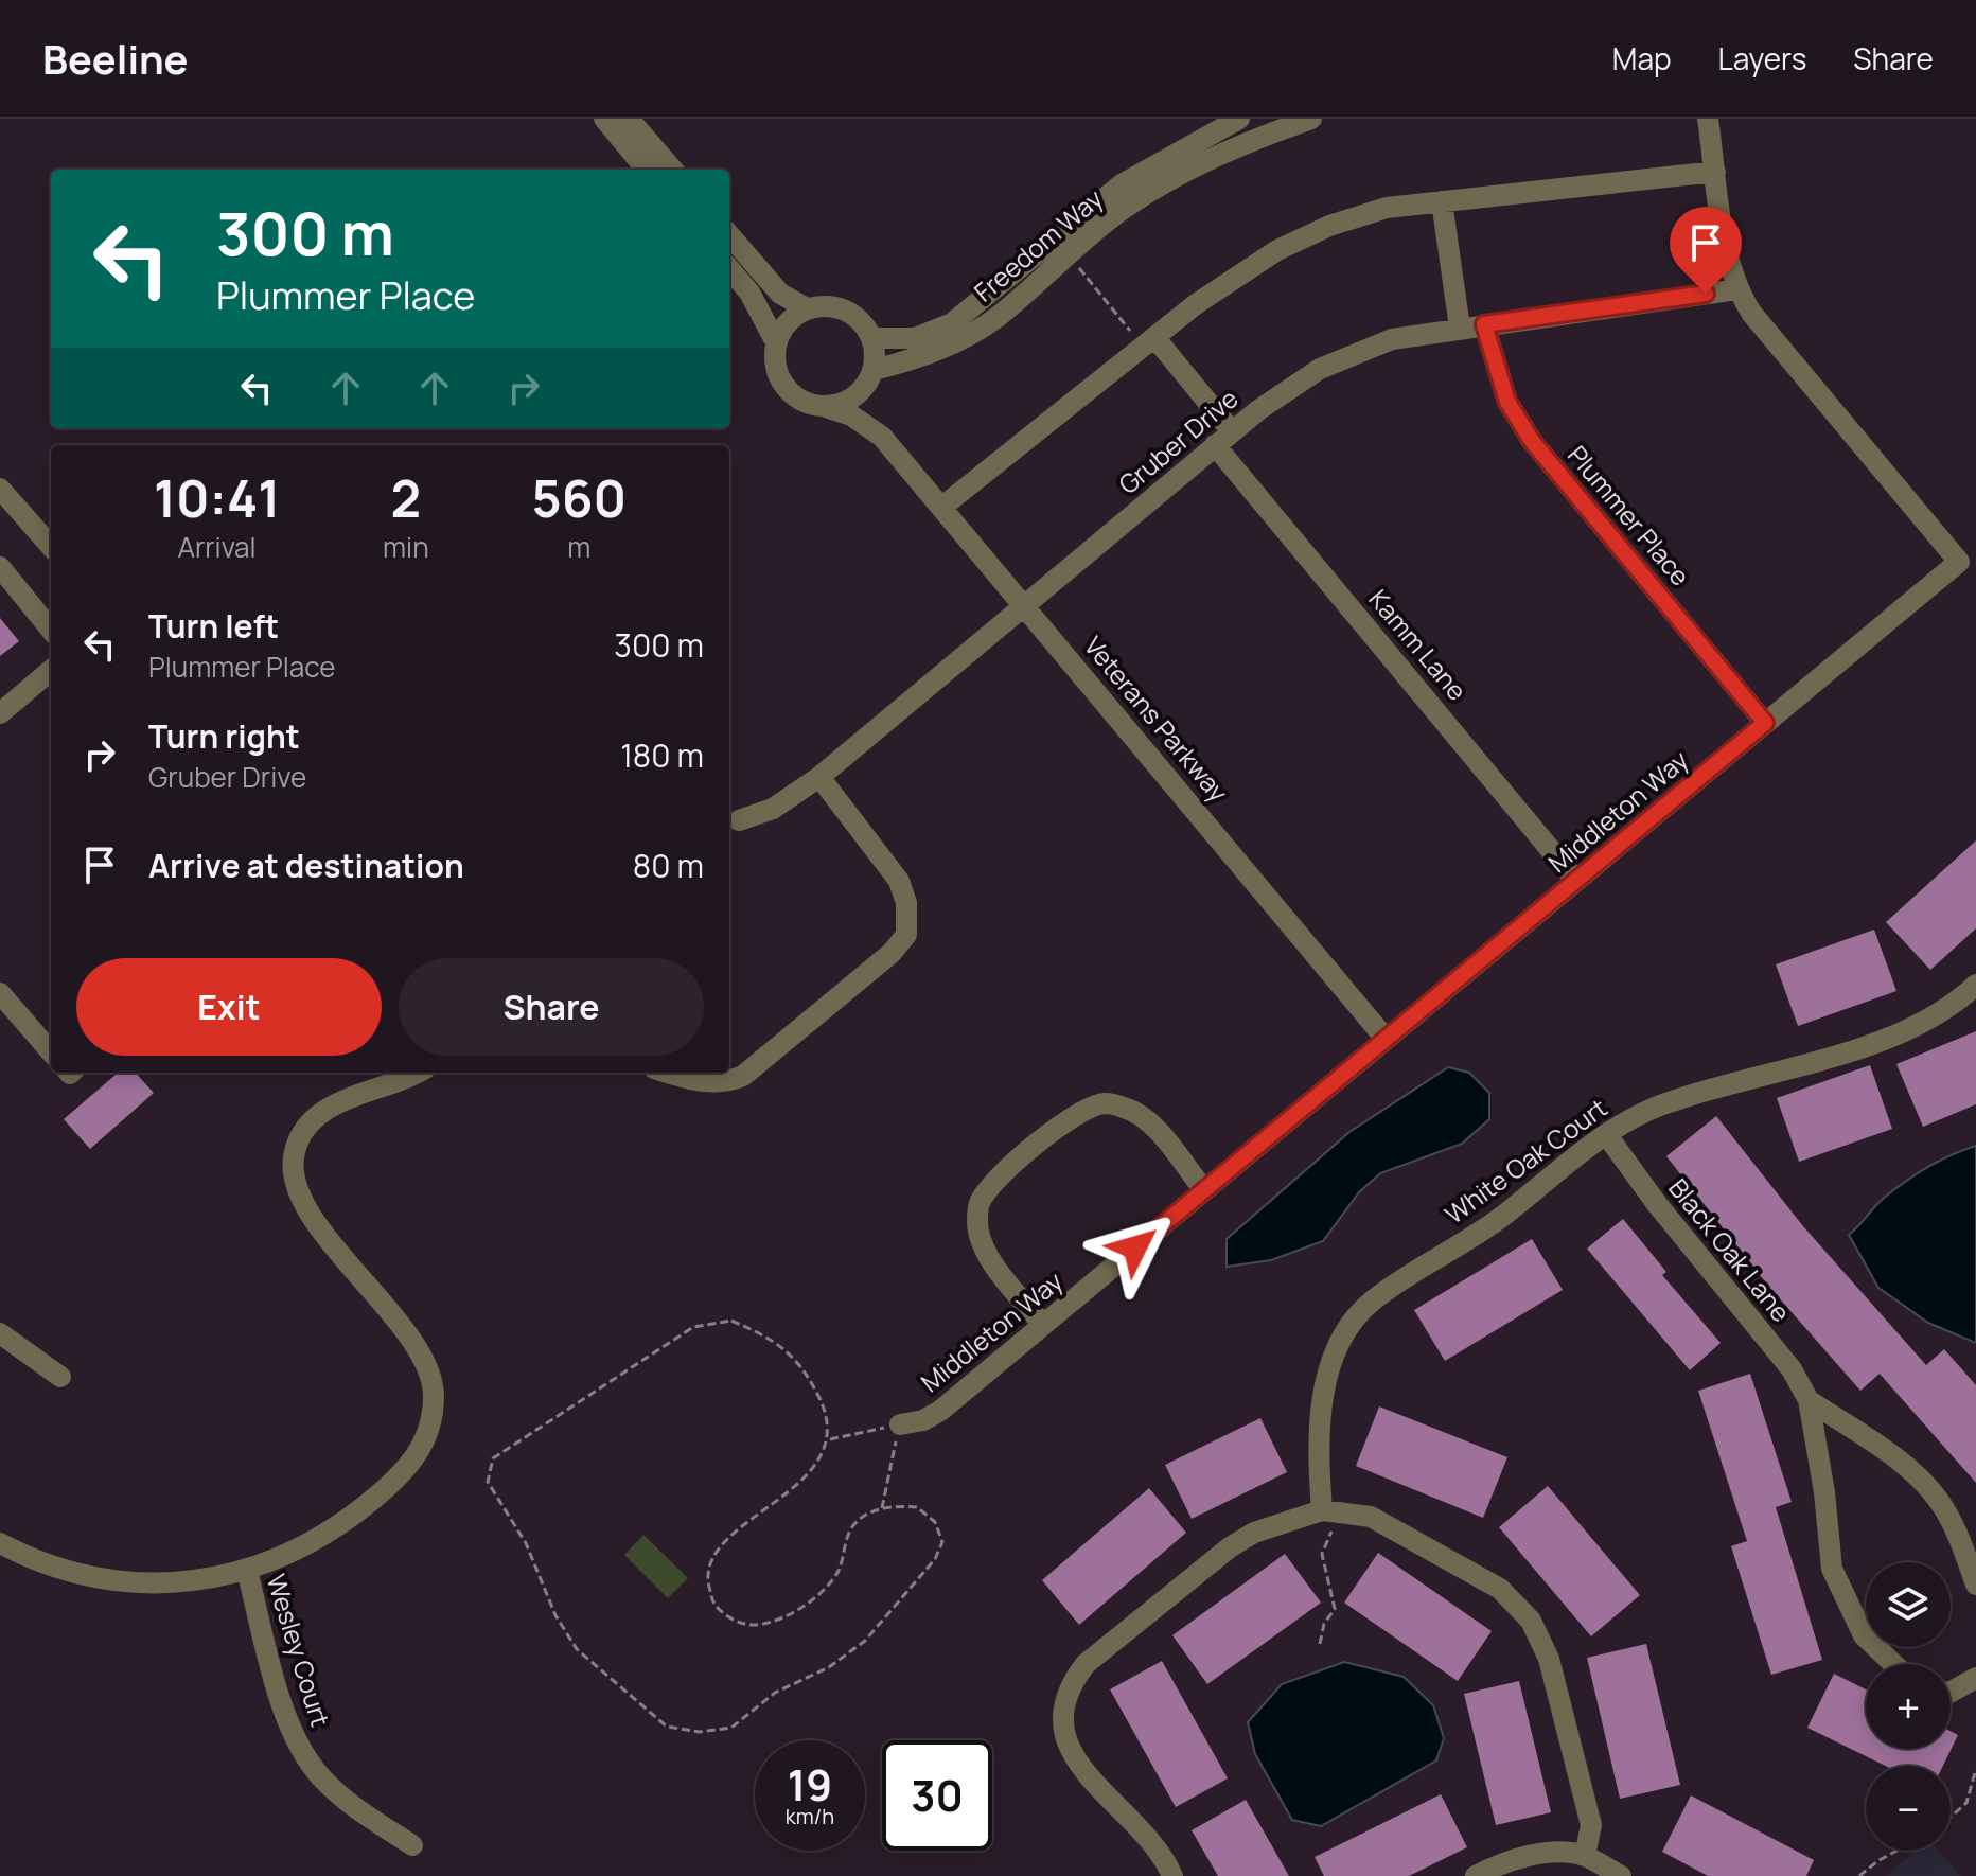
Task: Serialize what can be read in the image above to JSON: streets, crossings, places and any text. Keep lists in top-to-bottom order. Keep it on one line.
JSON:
{"streets":{"street":["Freedom Way","Gruber Drive","Plummer Place","Kamm Lane","Veterans Parkway","Middleton Way","White Oak Court","Black Oak Lane","Wesley Court"]},"crossings":[["Freedom Way","Veterans Parkway"],["Gruber Drive","Plummer Place"],["Gruber Drive","Kamm Lane"],["Gruber Drive","Veterans Parkway"],["Gruber Drive","Middleton Way"],["Plummer Place","Middleton Way"],["Kamm Lane","Middleton Way"],["Veterans Parkway","Middleton Way"],["White Oak Court","Black Oak Lane"]],"page":{"header":"Beeline","nav":["Map","Layers","Share"],"turn":["300 m","Plummer Place"],"eta":["10:41","Arrival","2","min","560","m"],"list":[{"name":"Turn left","note":"Plummer Place","value":"300 m"},{"name":"Turn right","note":"Gruber Drive","value":"180 m"},{"name":"Arrive at destination","value":"80 m"}],"buttons":["Exit","Share"],"map_buttons":["+","−"],"speed":"19 km/h","limit":"30"}}
